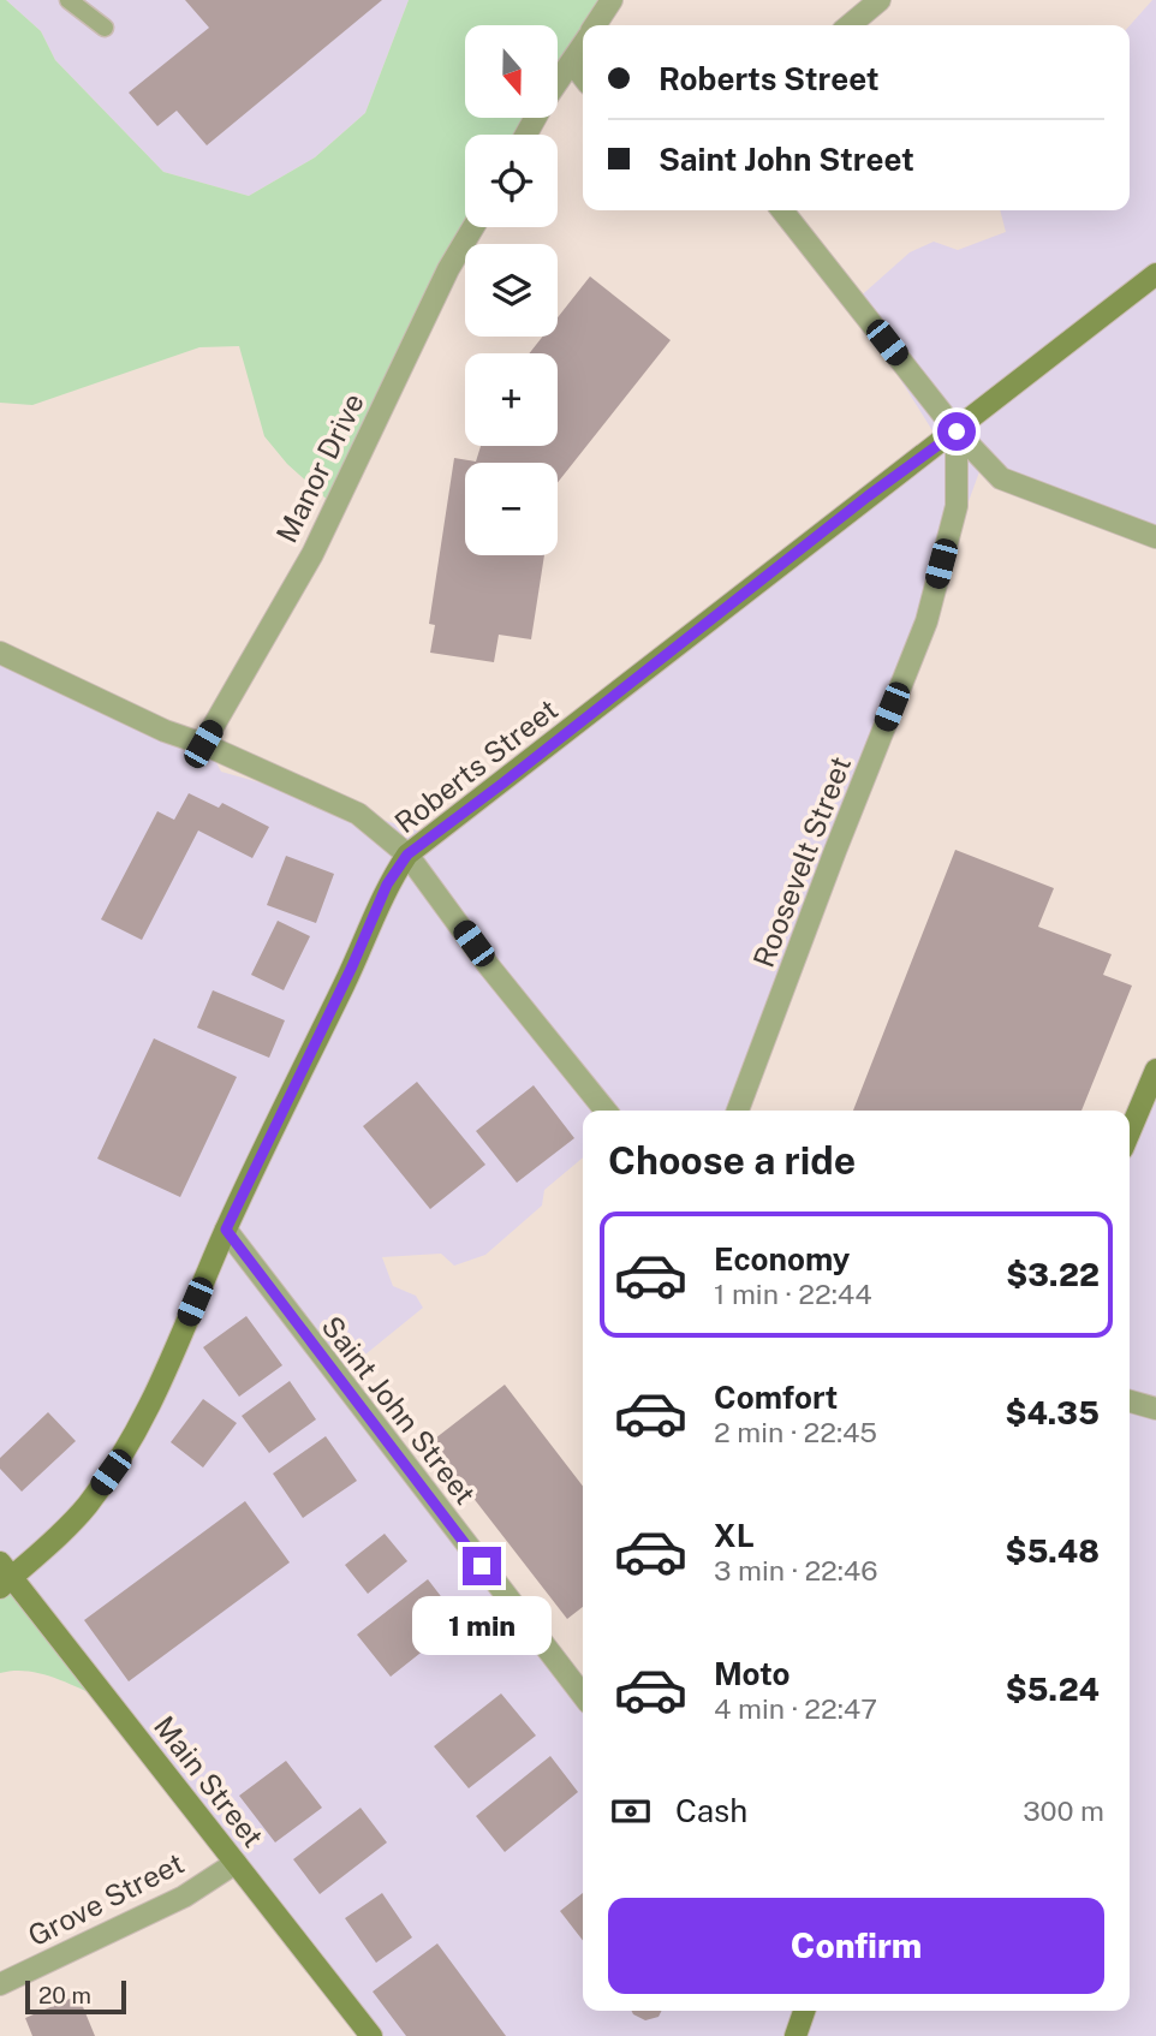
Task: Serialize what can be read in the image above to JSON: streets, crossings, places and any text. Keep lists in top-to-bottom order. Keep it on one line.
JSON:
{"streets":{"main road":["Roberts Street","Main Street"],"street":["Manor Drive","Roosevelt Street","Saint John Street","Grove Street"]},"crossings":[["Roberts Street","Roosevelt Street"],["Roberts Street","Saint John Street"],["Roberts Street","Main Street"],["Main Street","Grove Street"]],"scale_bar":"20 m","north":"bottom","page":{"map_buttons":["+","−"],"banner":["Roberts Street","Saint John Street"],"heading":"Choose a ride","list":[{"name":"Economy","note":"1 min · 22:44","value":"$3.22"},{"name":"Comfort","note":"2 min · 22:45","value":"$4.35"},{"name":"XL","note":"3 min · 22:46","value":"$5.48"},{"name":"Moto","note":"4 min · 22:47","value":"$5.24"}],"bubble":"1 min","pay":["Cash","300 m"],"buttons":"Confirm","scale":"20 m"}}
